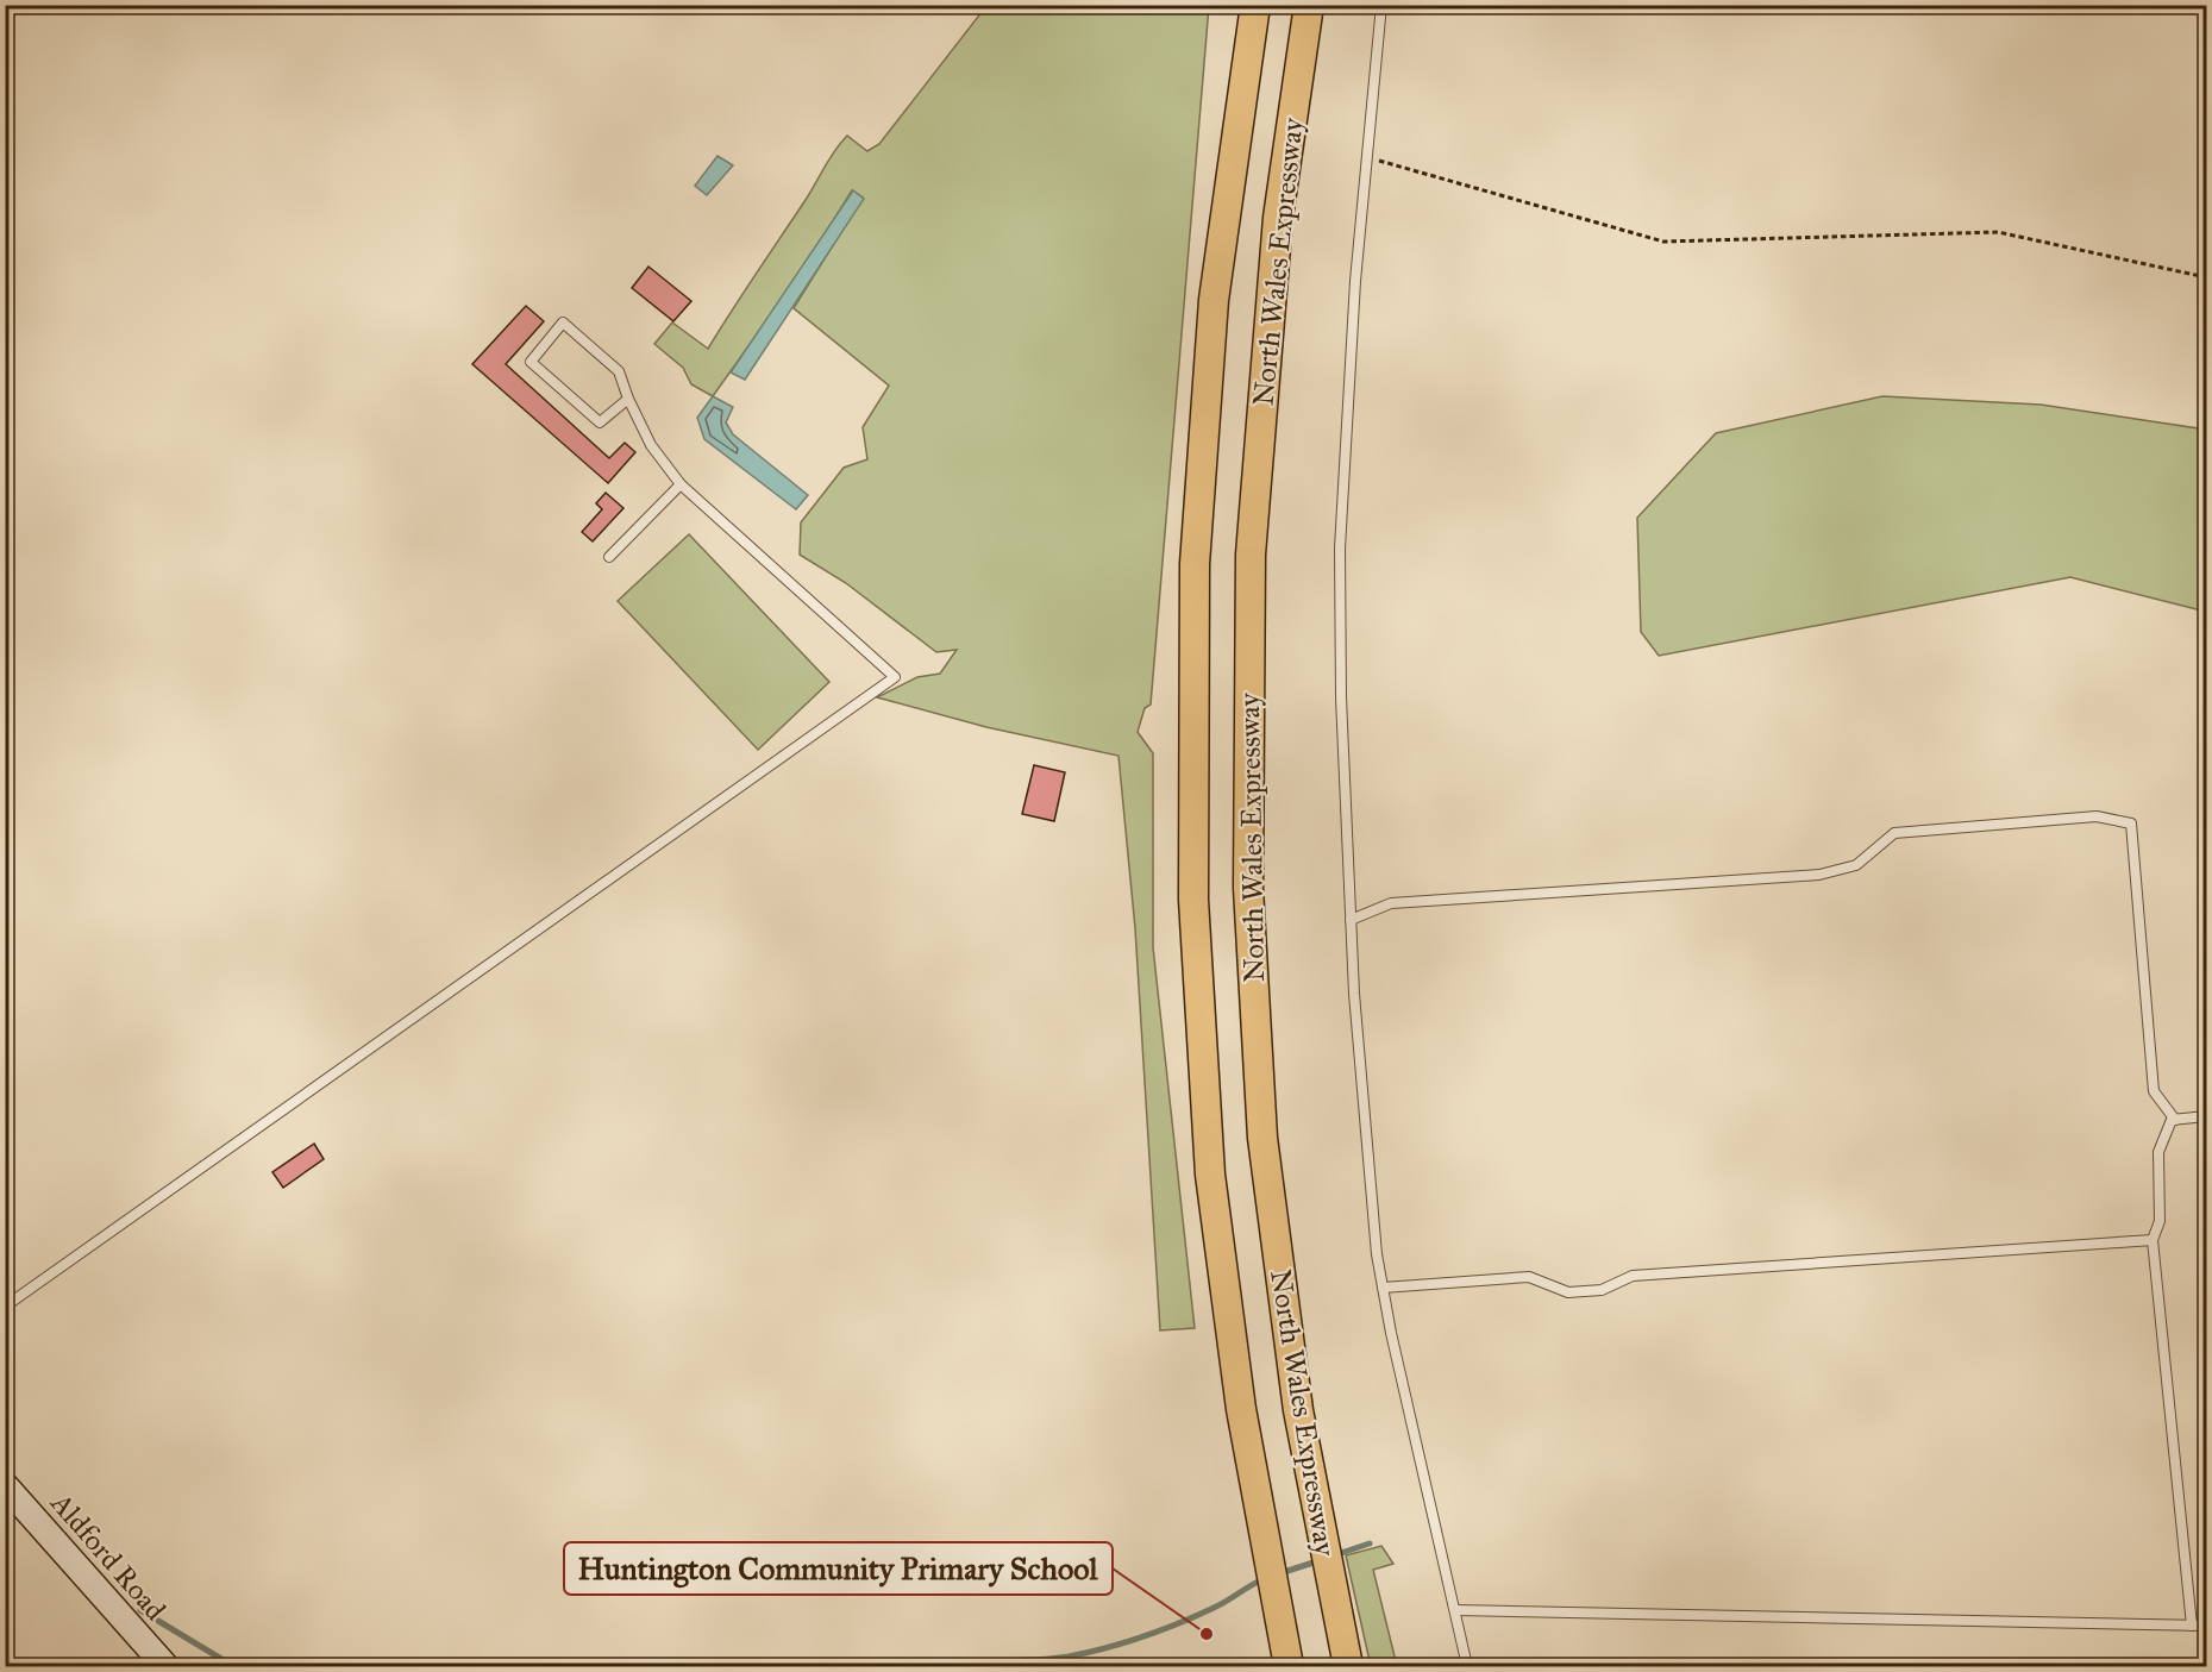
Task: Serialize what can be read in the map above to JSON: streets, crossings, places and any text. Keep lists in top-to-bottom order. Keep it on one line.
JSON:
{"streets":{"highway":["North Wales Expressway"],"main road":["Aldford Road"]},"places":["Huntington Community Primary School"]}
